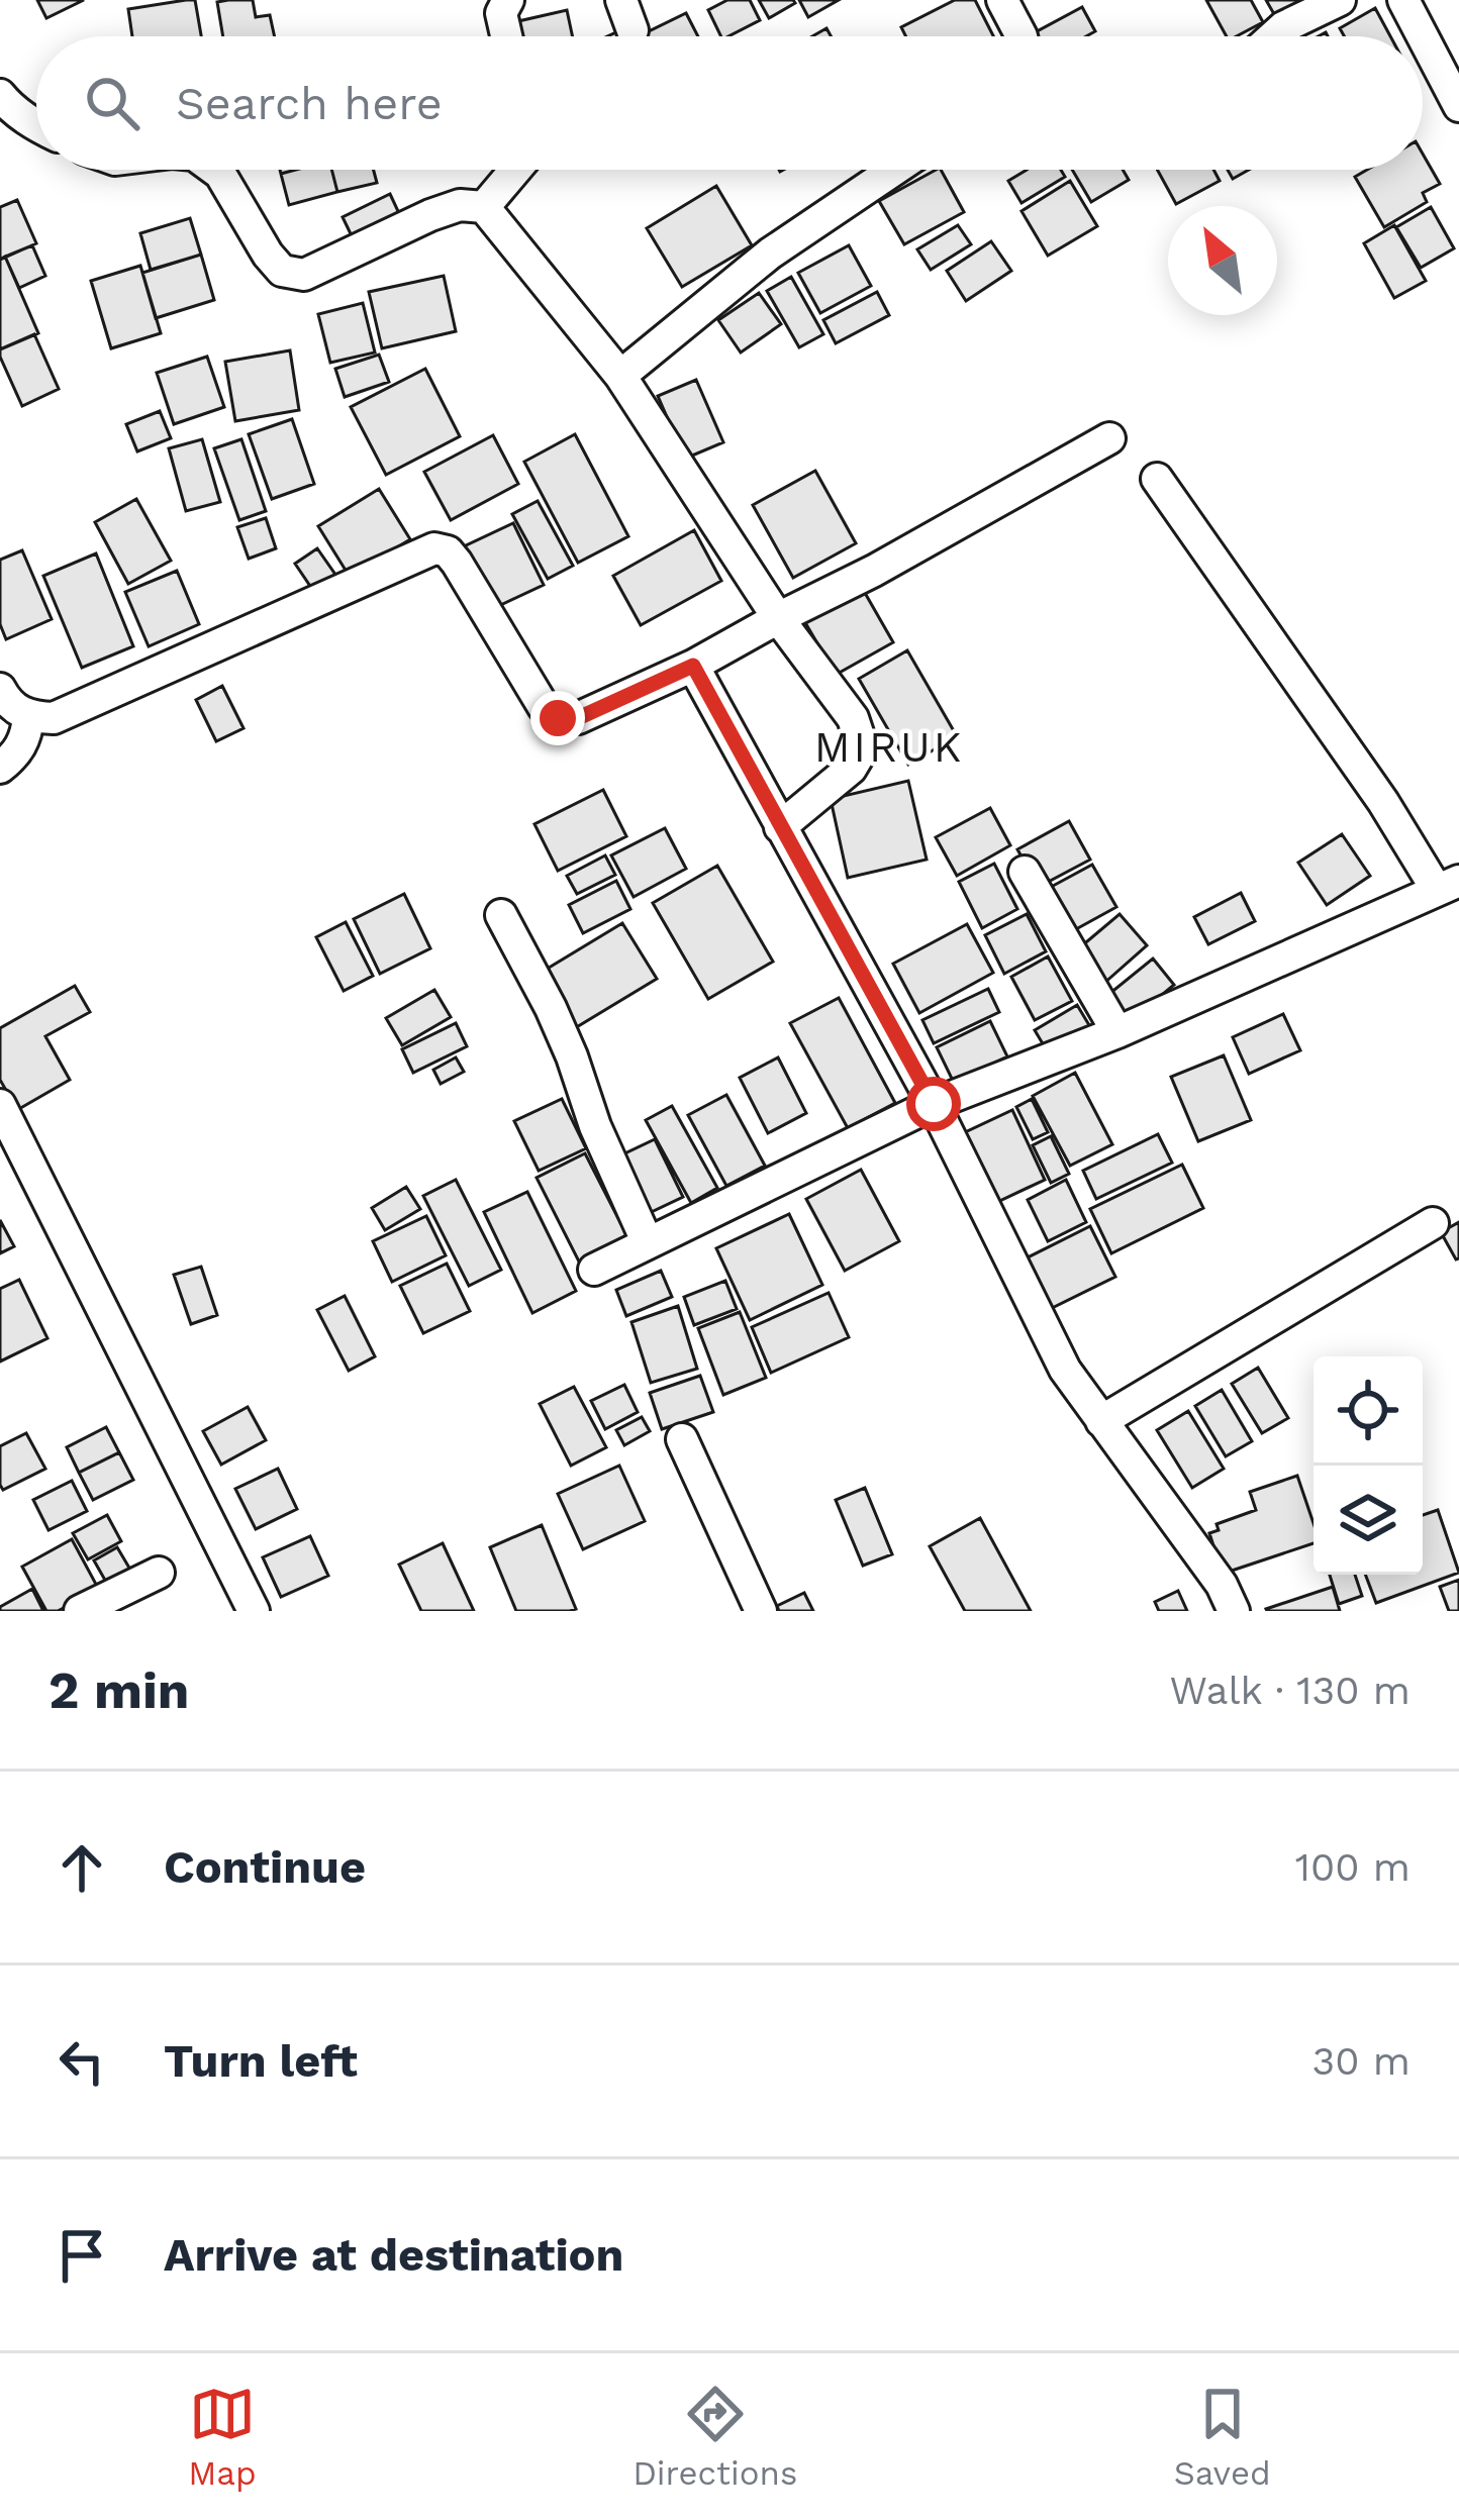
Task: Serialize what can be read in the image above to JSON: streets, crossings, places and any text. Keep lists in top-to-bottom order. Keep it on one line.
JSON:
{"districts":["MIRUK"],"north":"top left","page":{"search":"Search here","heading":["2 min","Walk · 130 m"],"list":[["Continue","100 m"],["Turn left","30 m"],"Arrive at destination"],"nav":["Map","Directions","Saved"]}}
